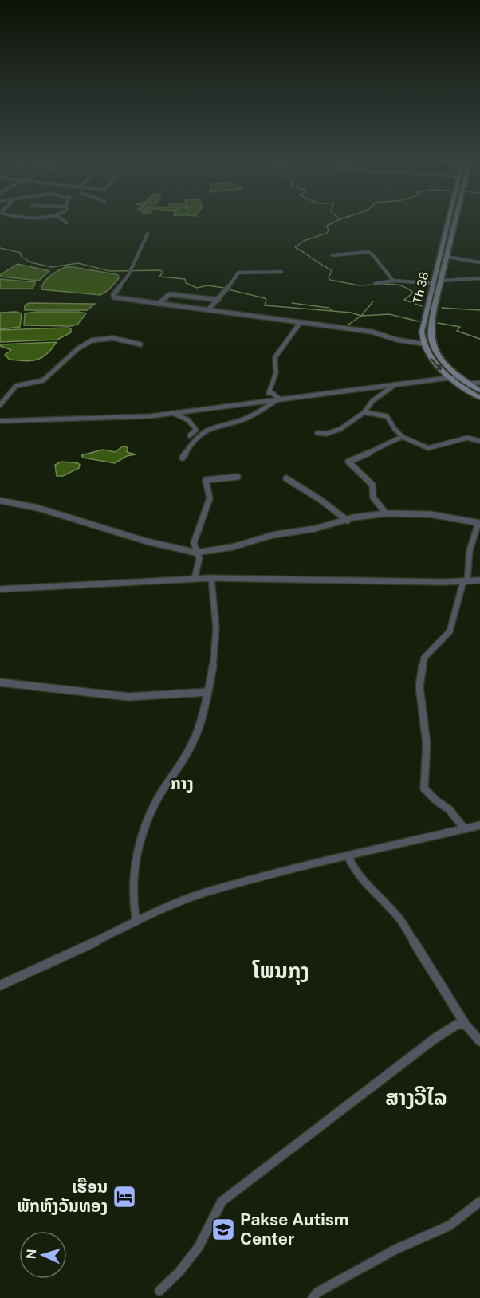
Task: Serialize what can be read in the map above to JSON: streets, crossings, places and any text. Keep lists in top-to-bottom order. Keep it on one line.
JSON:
{"streets":{"street":["Th 38"]},"districts":["ກາງ","ໂພນກຸງ","ສາງວີໄລ"],"places":{"hotel":["ເຮືອນ ພັກຫົງວັນທອງ"],"school or university":["Pakse Autism Center"]},"north":"left"}
